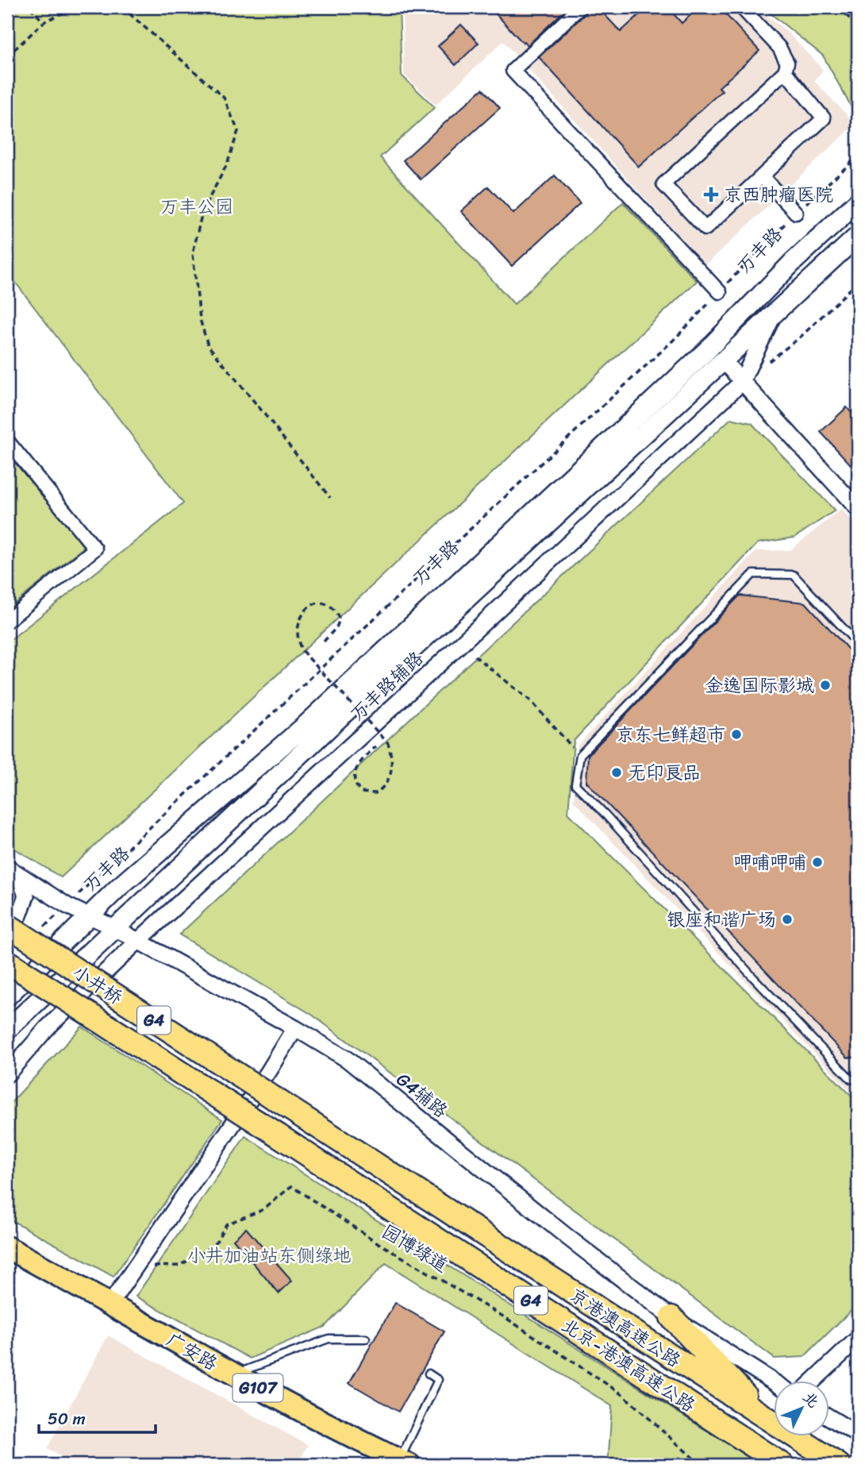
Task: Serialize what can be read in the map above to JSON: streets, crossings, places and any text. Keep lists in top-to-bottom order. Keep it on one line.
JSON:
{"streets":{"highway":["小井桥","G4","京港澳高速公路","广安路","北京-港澳高速公路","G107"],"main road":["万丰路"],"street":["万丰路辅路","G4辅路"],"path":["园博绿道"]},"crossings":[["万丰路","G4辅路"],["万丰路辅路","G4辅路"],["小井桥","京港澳高速公路"],["小井桥","北京-港澳高速公路"]],"parks":["万丰公园","小井加油站东侧绿地"],"places":{"health":["京西肿瘤医院"],"other":["金逸国际影城","京东七鲜超市","无印良品","呷哺呷哺","银座和谐广场"]},"scale_bar":"50 m","north":"top right"}
